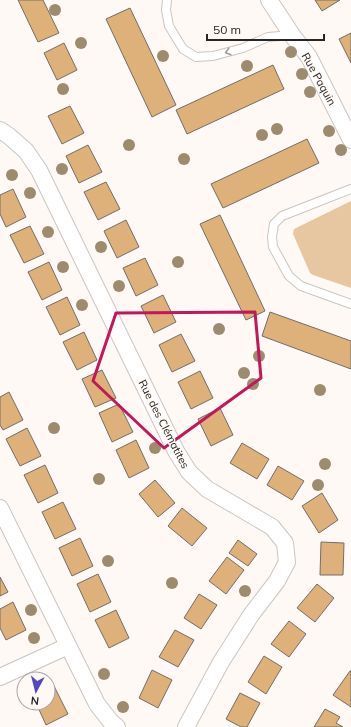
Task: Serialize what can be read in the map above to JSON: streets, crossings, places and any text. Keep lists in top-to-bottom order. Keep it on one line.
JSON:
{"streets":{"street":["Rue Paquin","Rue des Clématites"]},"scale_bar":"50 m","north":"bottom"}
